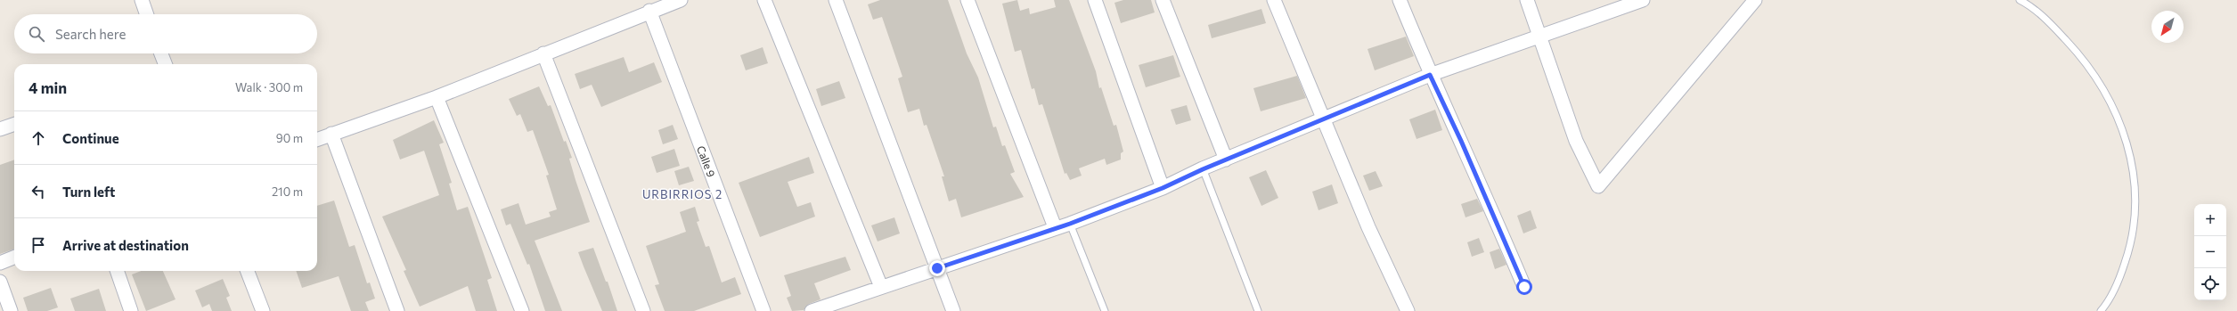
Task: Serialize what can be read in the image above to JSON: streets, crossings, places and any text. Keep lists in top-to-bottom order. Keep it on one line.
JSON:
{"streets":{"street":["Calle 9"]},"districts":["URBIRRIOS 2"],"north":"bottom left","page":{"search":"Search here","heading":["4 min","Walk · 300 m"],"list":[["Continue","90 m"],["Turn left","210 m"],"Arrive at destination"],"map_buttons":["+","−"]}}
